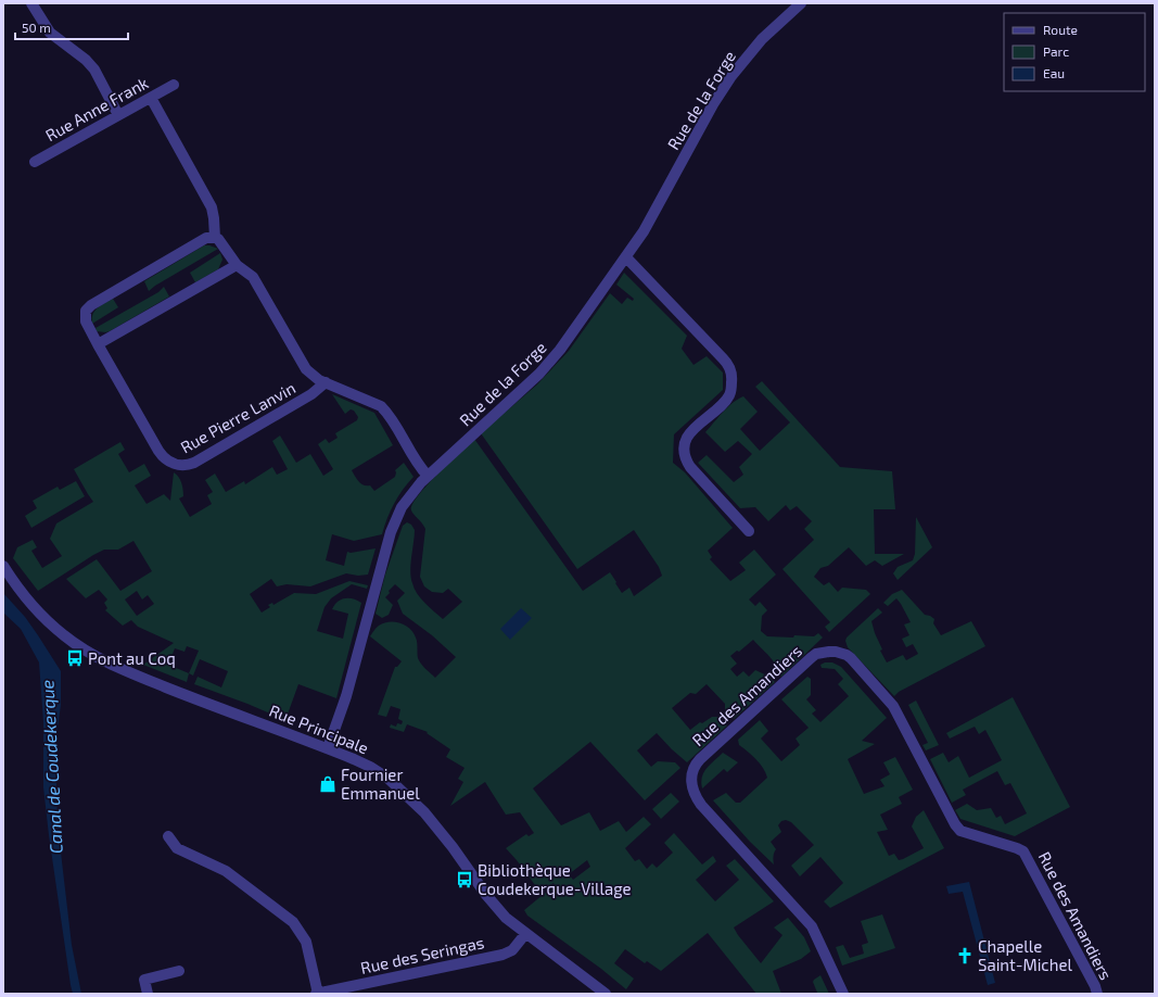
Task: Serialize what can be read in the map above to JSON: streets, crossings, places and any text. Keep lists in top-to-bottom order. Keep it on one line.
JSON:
{"streets":{"street":["Rue de la Forge","Rue Anne Frank","Rue Pierre Lanvin","Rue des Amandiers","Rue Principale","Rue des Seringas"]},"crossings":[["Rue de la Forge","Rue Pierre Lanvin"],["Rue de la Forge","Rue Principale"],["Rue Principale","Rue des Seringas"]],"water":["Canal de Coudekerque"],"places":{"bus stop":["Pont au Coq","Bibliothèque Coudekerque-Village"],"shop":["Fournier Emmanuel"],"church":["Chapelle Saint-Michel"]},"legend":["Route","Parc","Eau"],"scale_bar":"50 m"}
